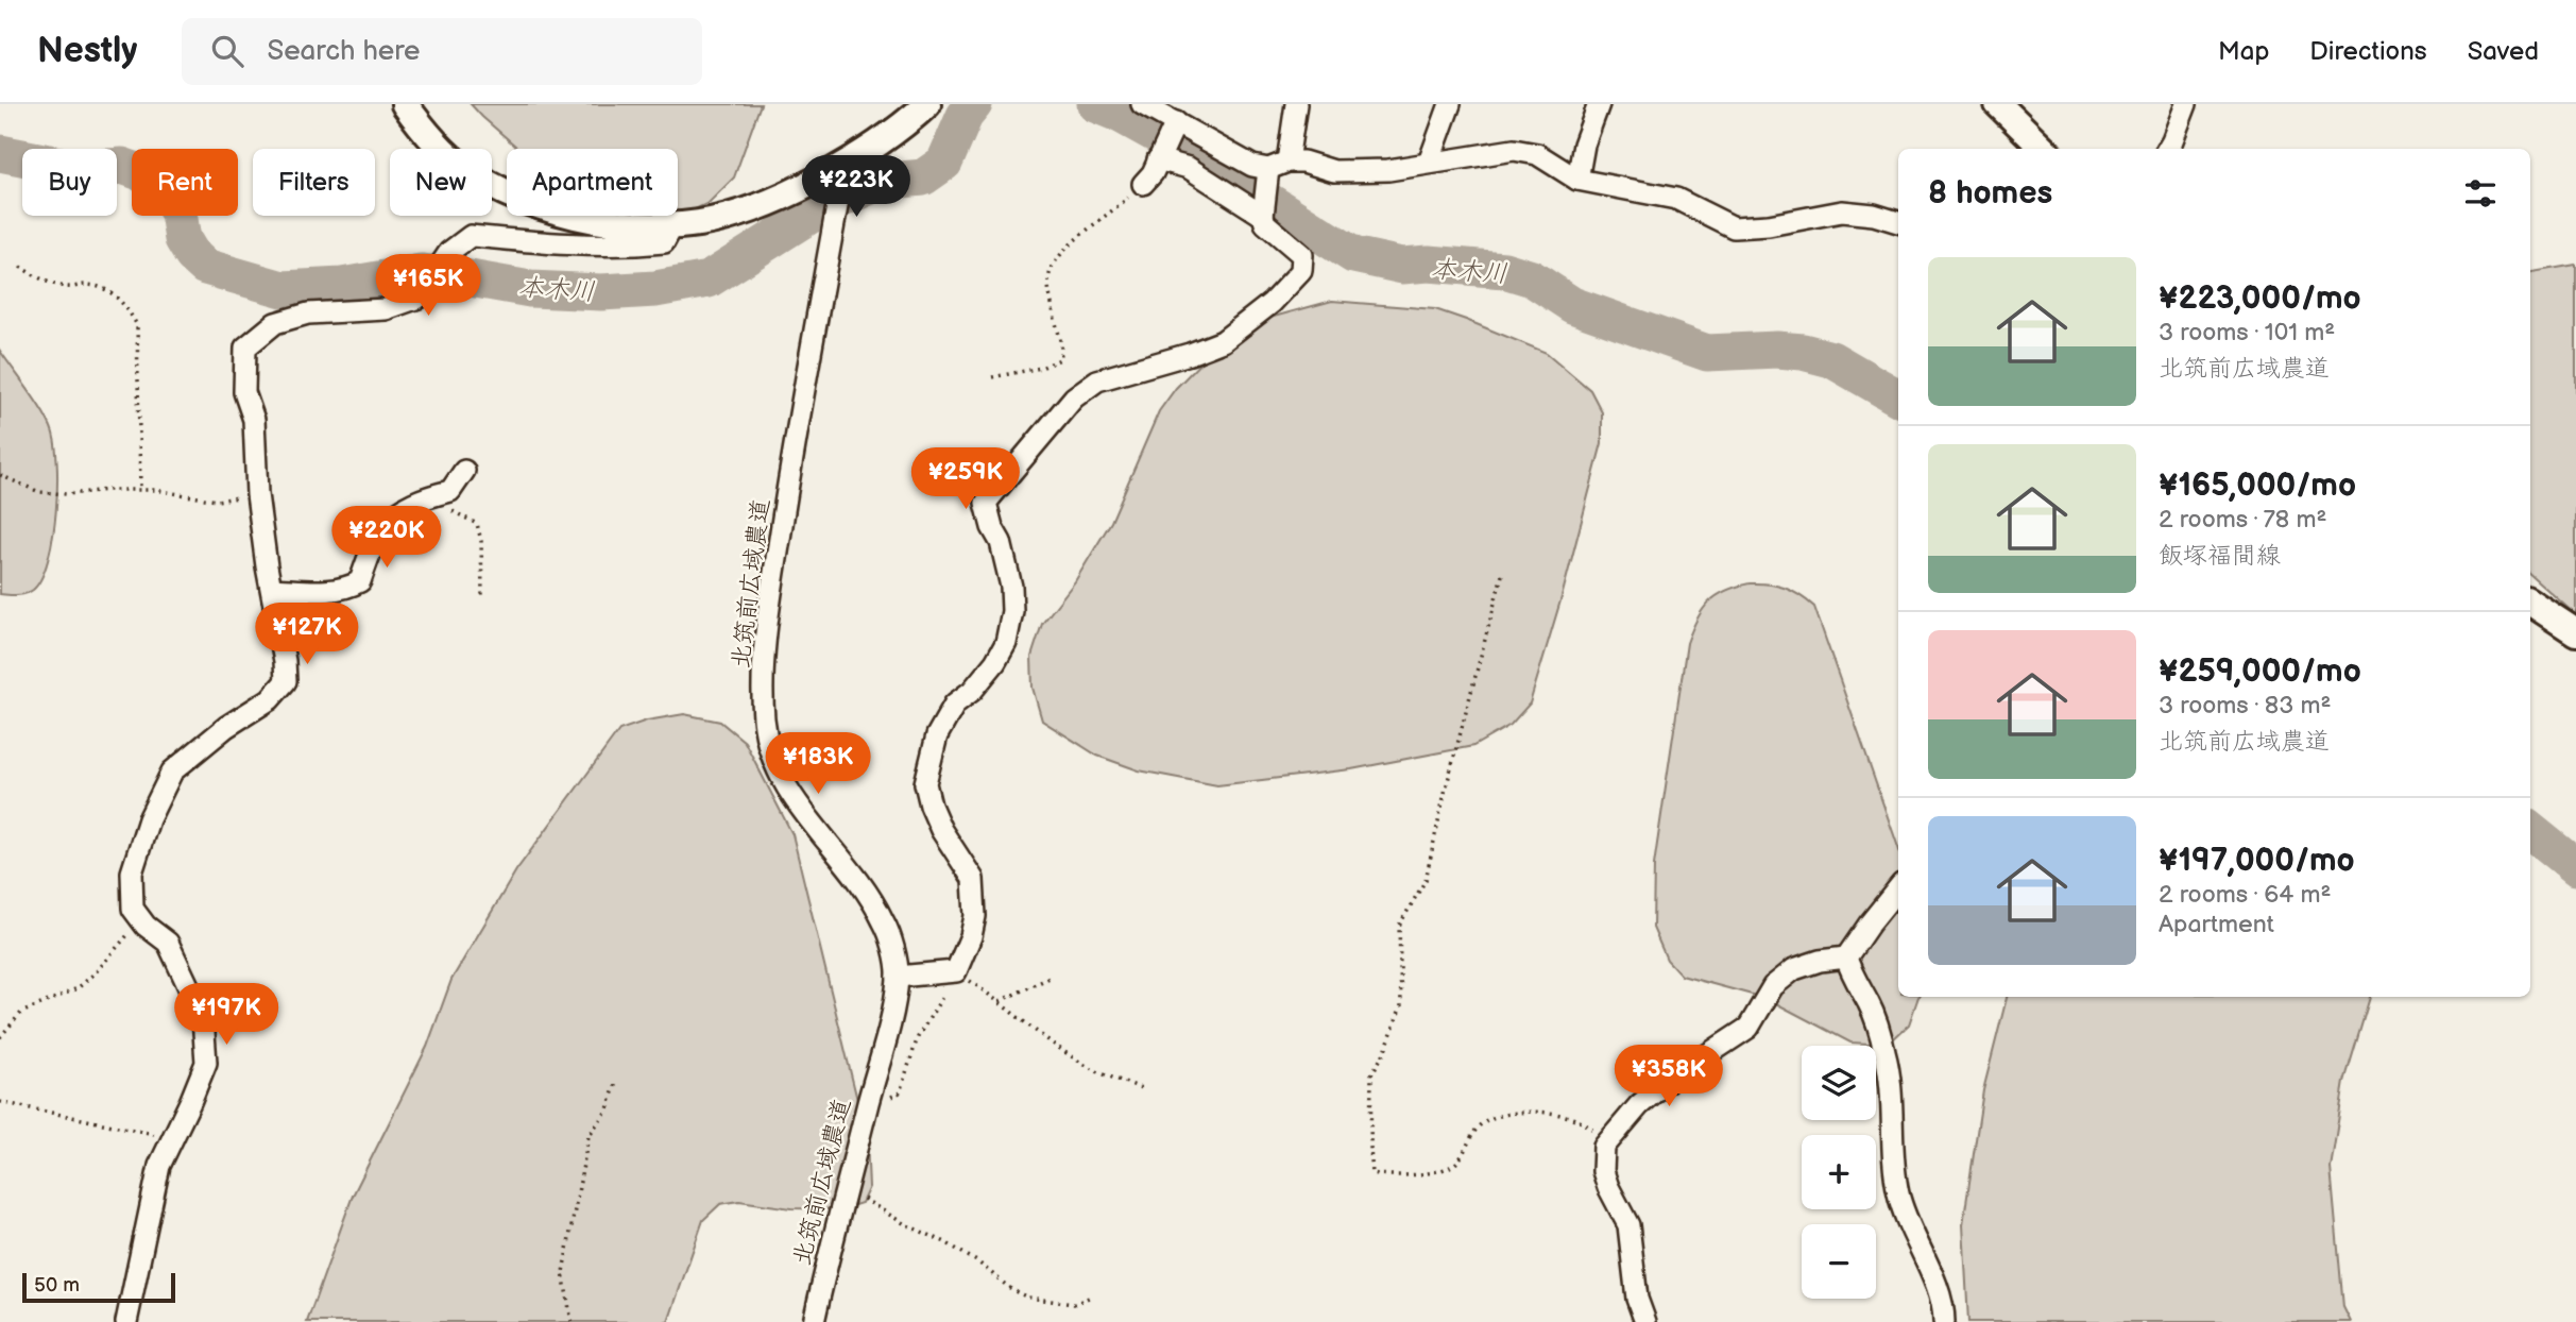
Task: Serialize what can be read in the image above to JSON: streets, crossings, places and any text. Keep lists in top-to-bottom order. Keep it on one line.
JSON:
{"streets":{"street":["北筑前広域農道"]},"water":["本木川"],"scale_bar":"50 m","page":{"header":"Nestly","search":"Search here","nav":["Map","Directions","Saved"],"chip":["Buy","Rent","Filters","New","Apartment"],"heading":"8 homes","price":["¥223K","¥165K","¥259K","¥220K","¥127K","¥183K","¥197K","¥358K"],"list":[{"name":"¥223,000/mo","note":"3 rooms · 101 m² · 北筑前広域農道"},{"name":"¥165,000/mo","note":"2 rooms · 78 m² · 飯塚福間線"},{"name":"¥259,000/mo","note":"3 rooms · 83 m² · 北筑前広域農道"},{"name":"¥197,000/mo","note":"2 rooms · 64 m² · Apartment"}],"map_buttons":["+","−"],"scale":"50 m"}}
